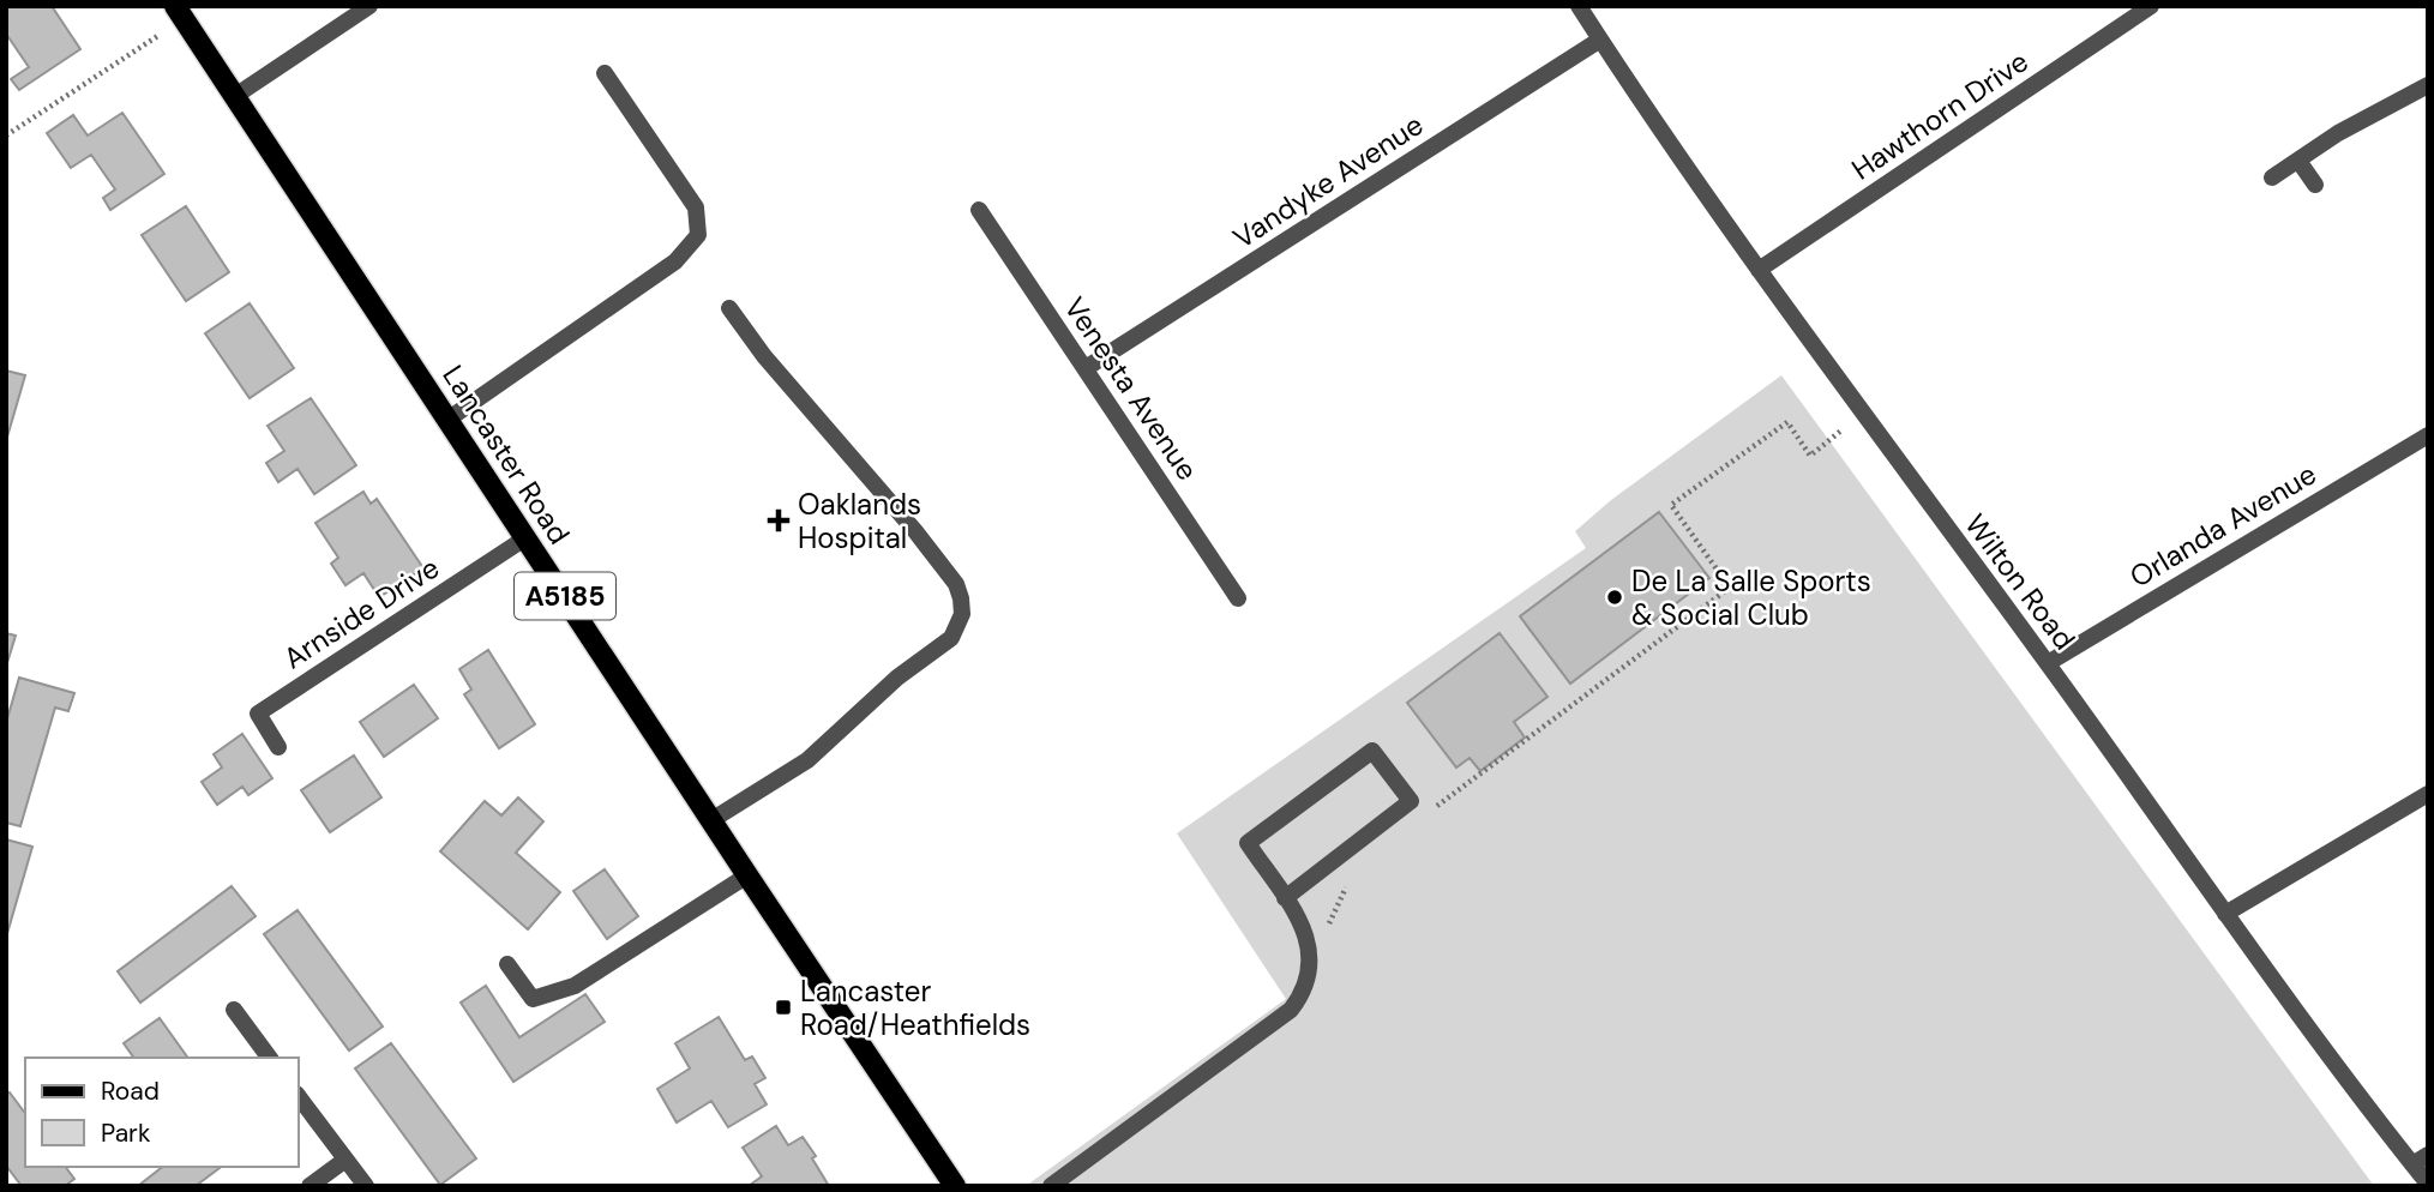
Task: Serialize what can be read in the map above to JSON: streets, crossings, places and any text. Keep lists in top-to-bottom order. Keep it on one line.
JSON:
{"streets":{"main road":["Lancaster Road","A5185"],"street":["Hawthorn Drive","Vandyke Avenue","Venesta Avenue","Orlanda Avenue","Wilton Road","Arnside Drive"]},"crossings":[["Hawthorn Drive","Wilton Road"],["Vandyke Avenue","Venesta Avenue"],["Vandyke Avenue","Wilton Road"],["Lancaster Road","Arnside Drive"],["Orlanda Avenue","Wilton Road"]],"places":{"health":["Oaklands Hospital"],"other":["De La Salle Sports & Social Club"],"transit":["Lancaster Road/Heathfields"]},"legend":["Road","Park"]}
